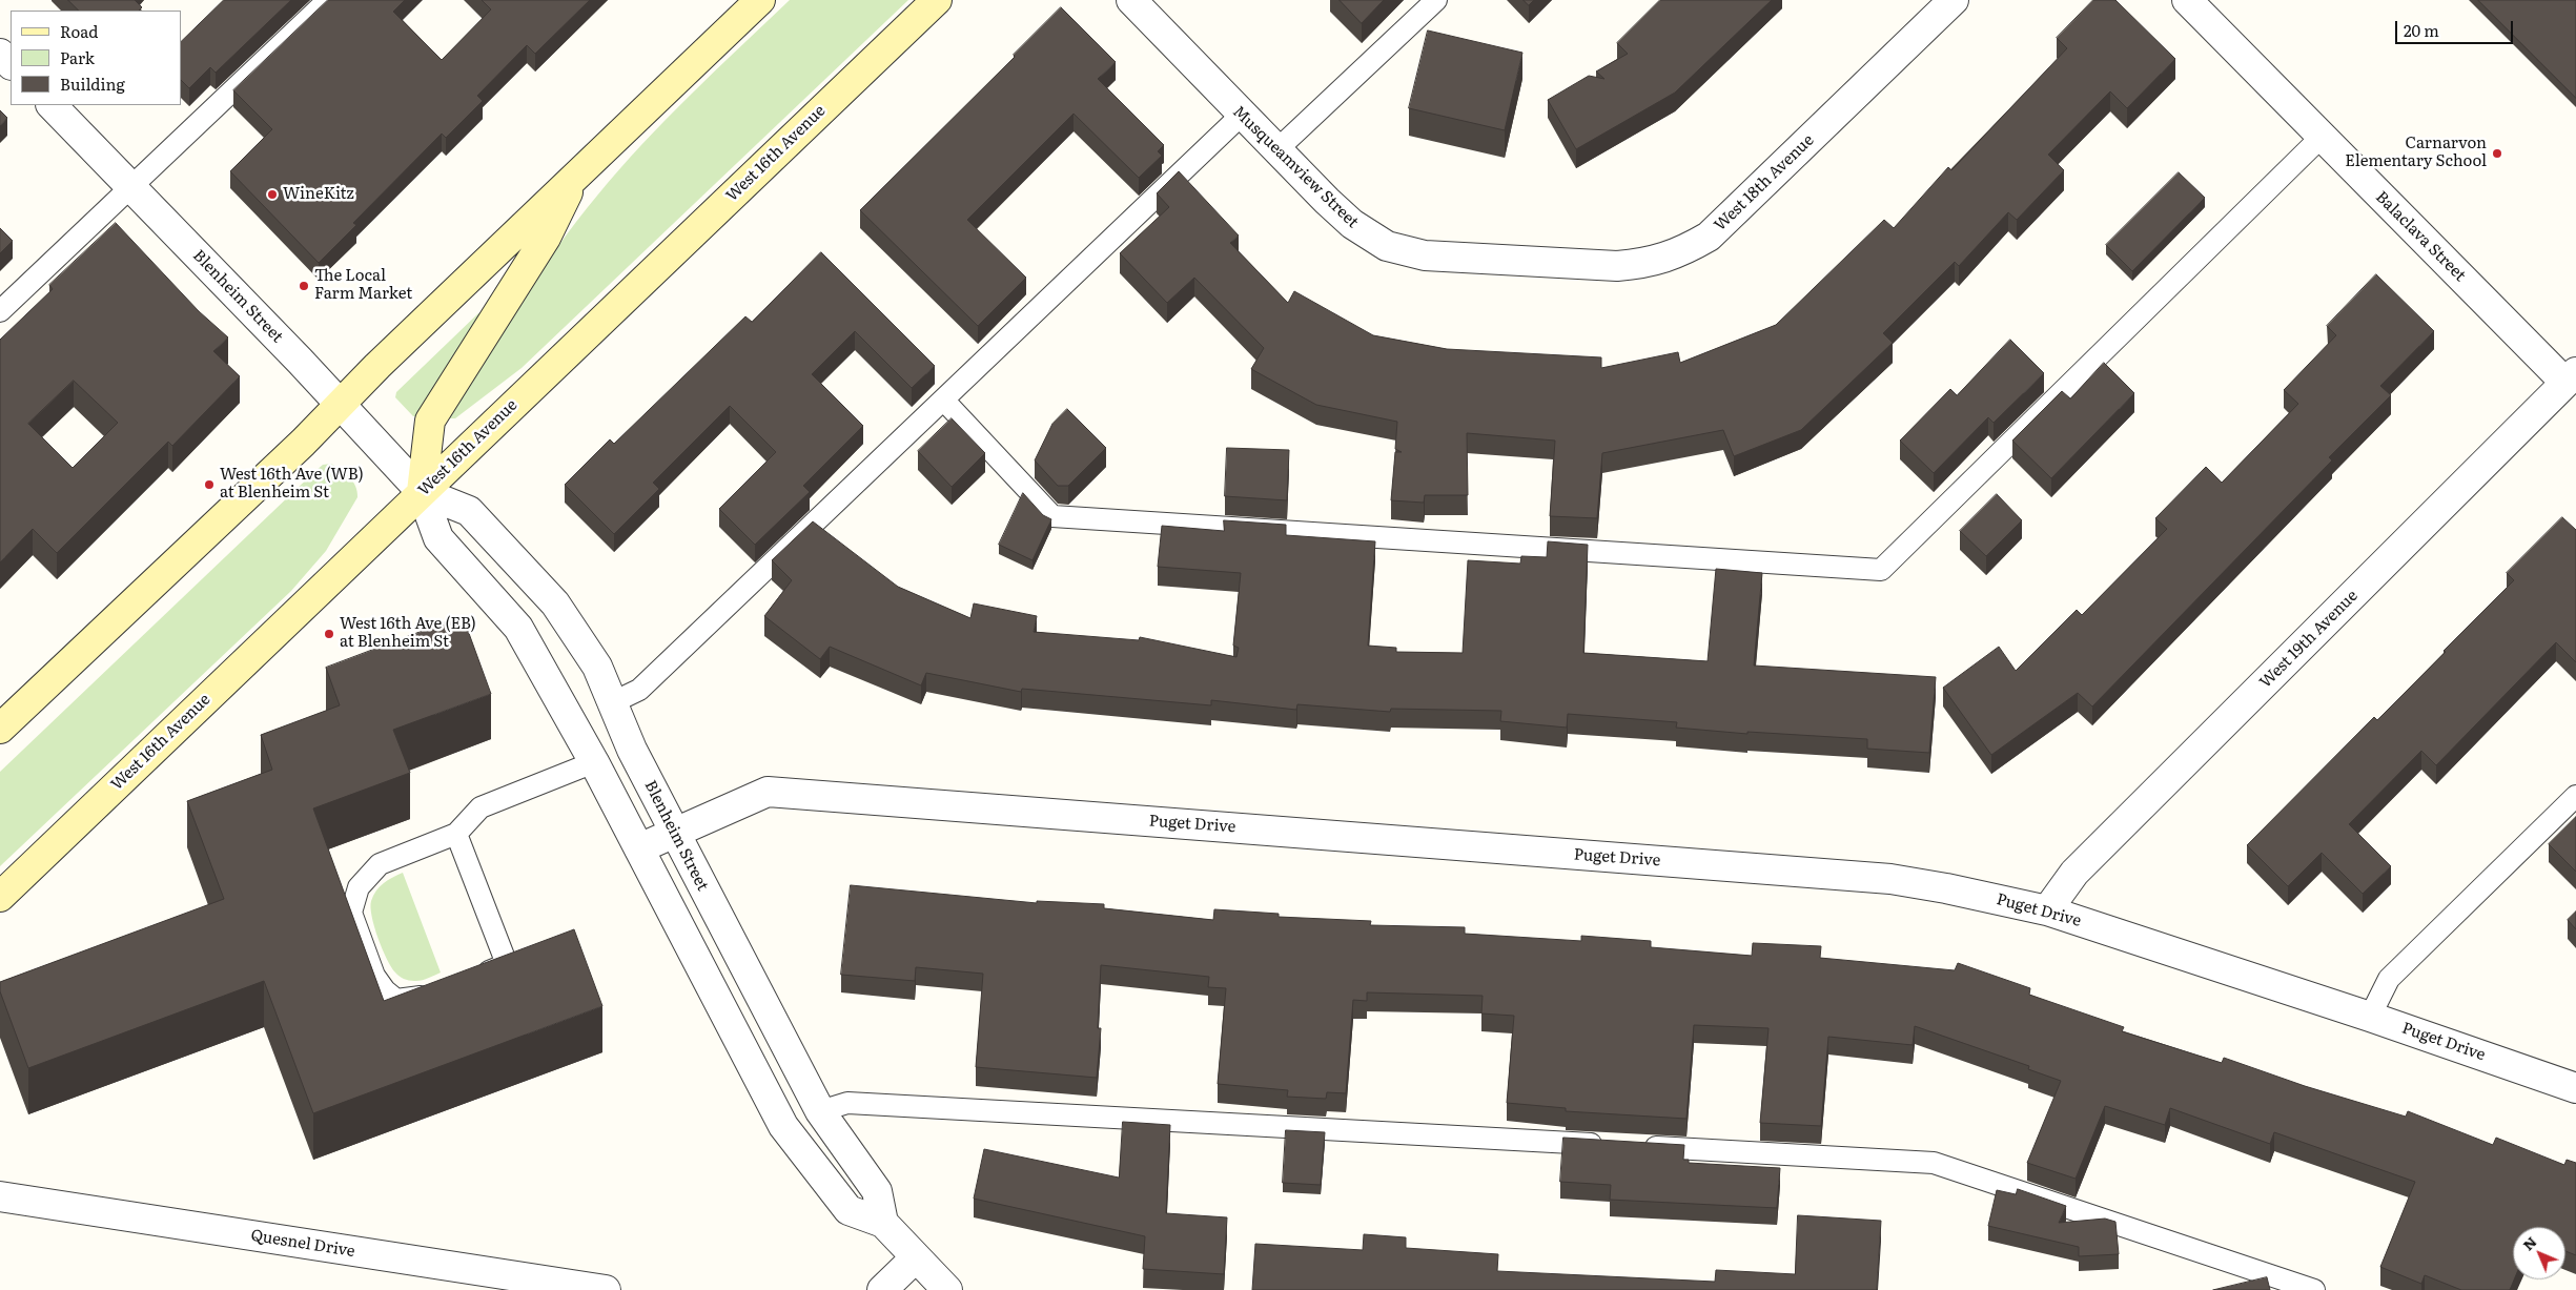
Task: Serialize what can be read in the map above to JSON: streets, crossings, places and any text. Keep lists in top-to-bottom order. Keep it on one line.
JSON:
{"streets":{"main road":["West 16th Avenue"],"street":["Musqueamview Street","West 18th Avenue","Balaclava Street","Blenheim Street","West 19th Avenue","Puget Drive","Quesnel Drive"]},"crossings":[["West 16th Avenue","Blenheim Street"],["Musqueamview Street","West 18th Avenue"],["Balaclava Street","West 19th Avenue"],["Blenheim Street","Puget Drive"],["West 19th Avenue","Puget Drive"]],"places":["Carnarvon Elementary School","WineKitz","The Local Farm Market","West 16th Ave (WB) at Blenheim St","West 16th Ave (EB) at Blenheim St"],"legend":["Road","Park","Building"],"scale_bar":"20 m","north":"top left"}
